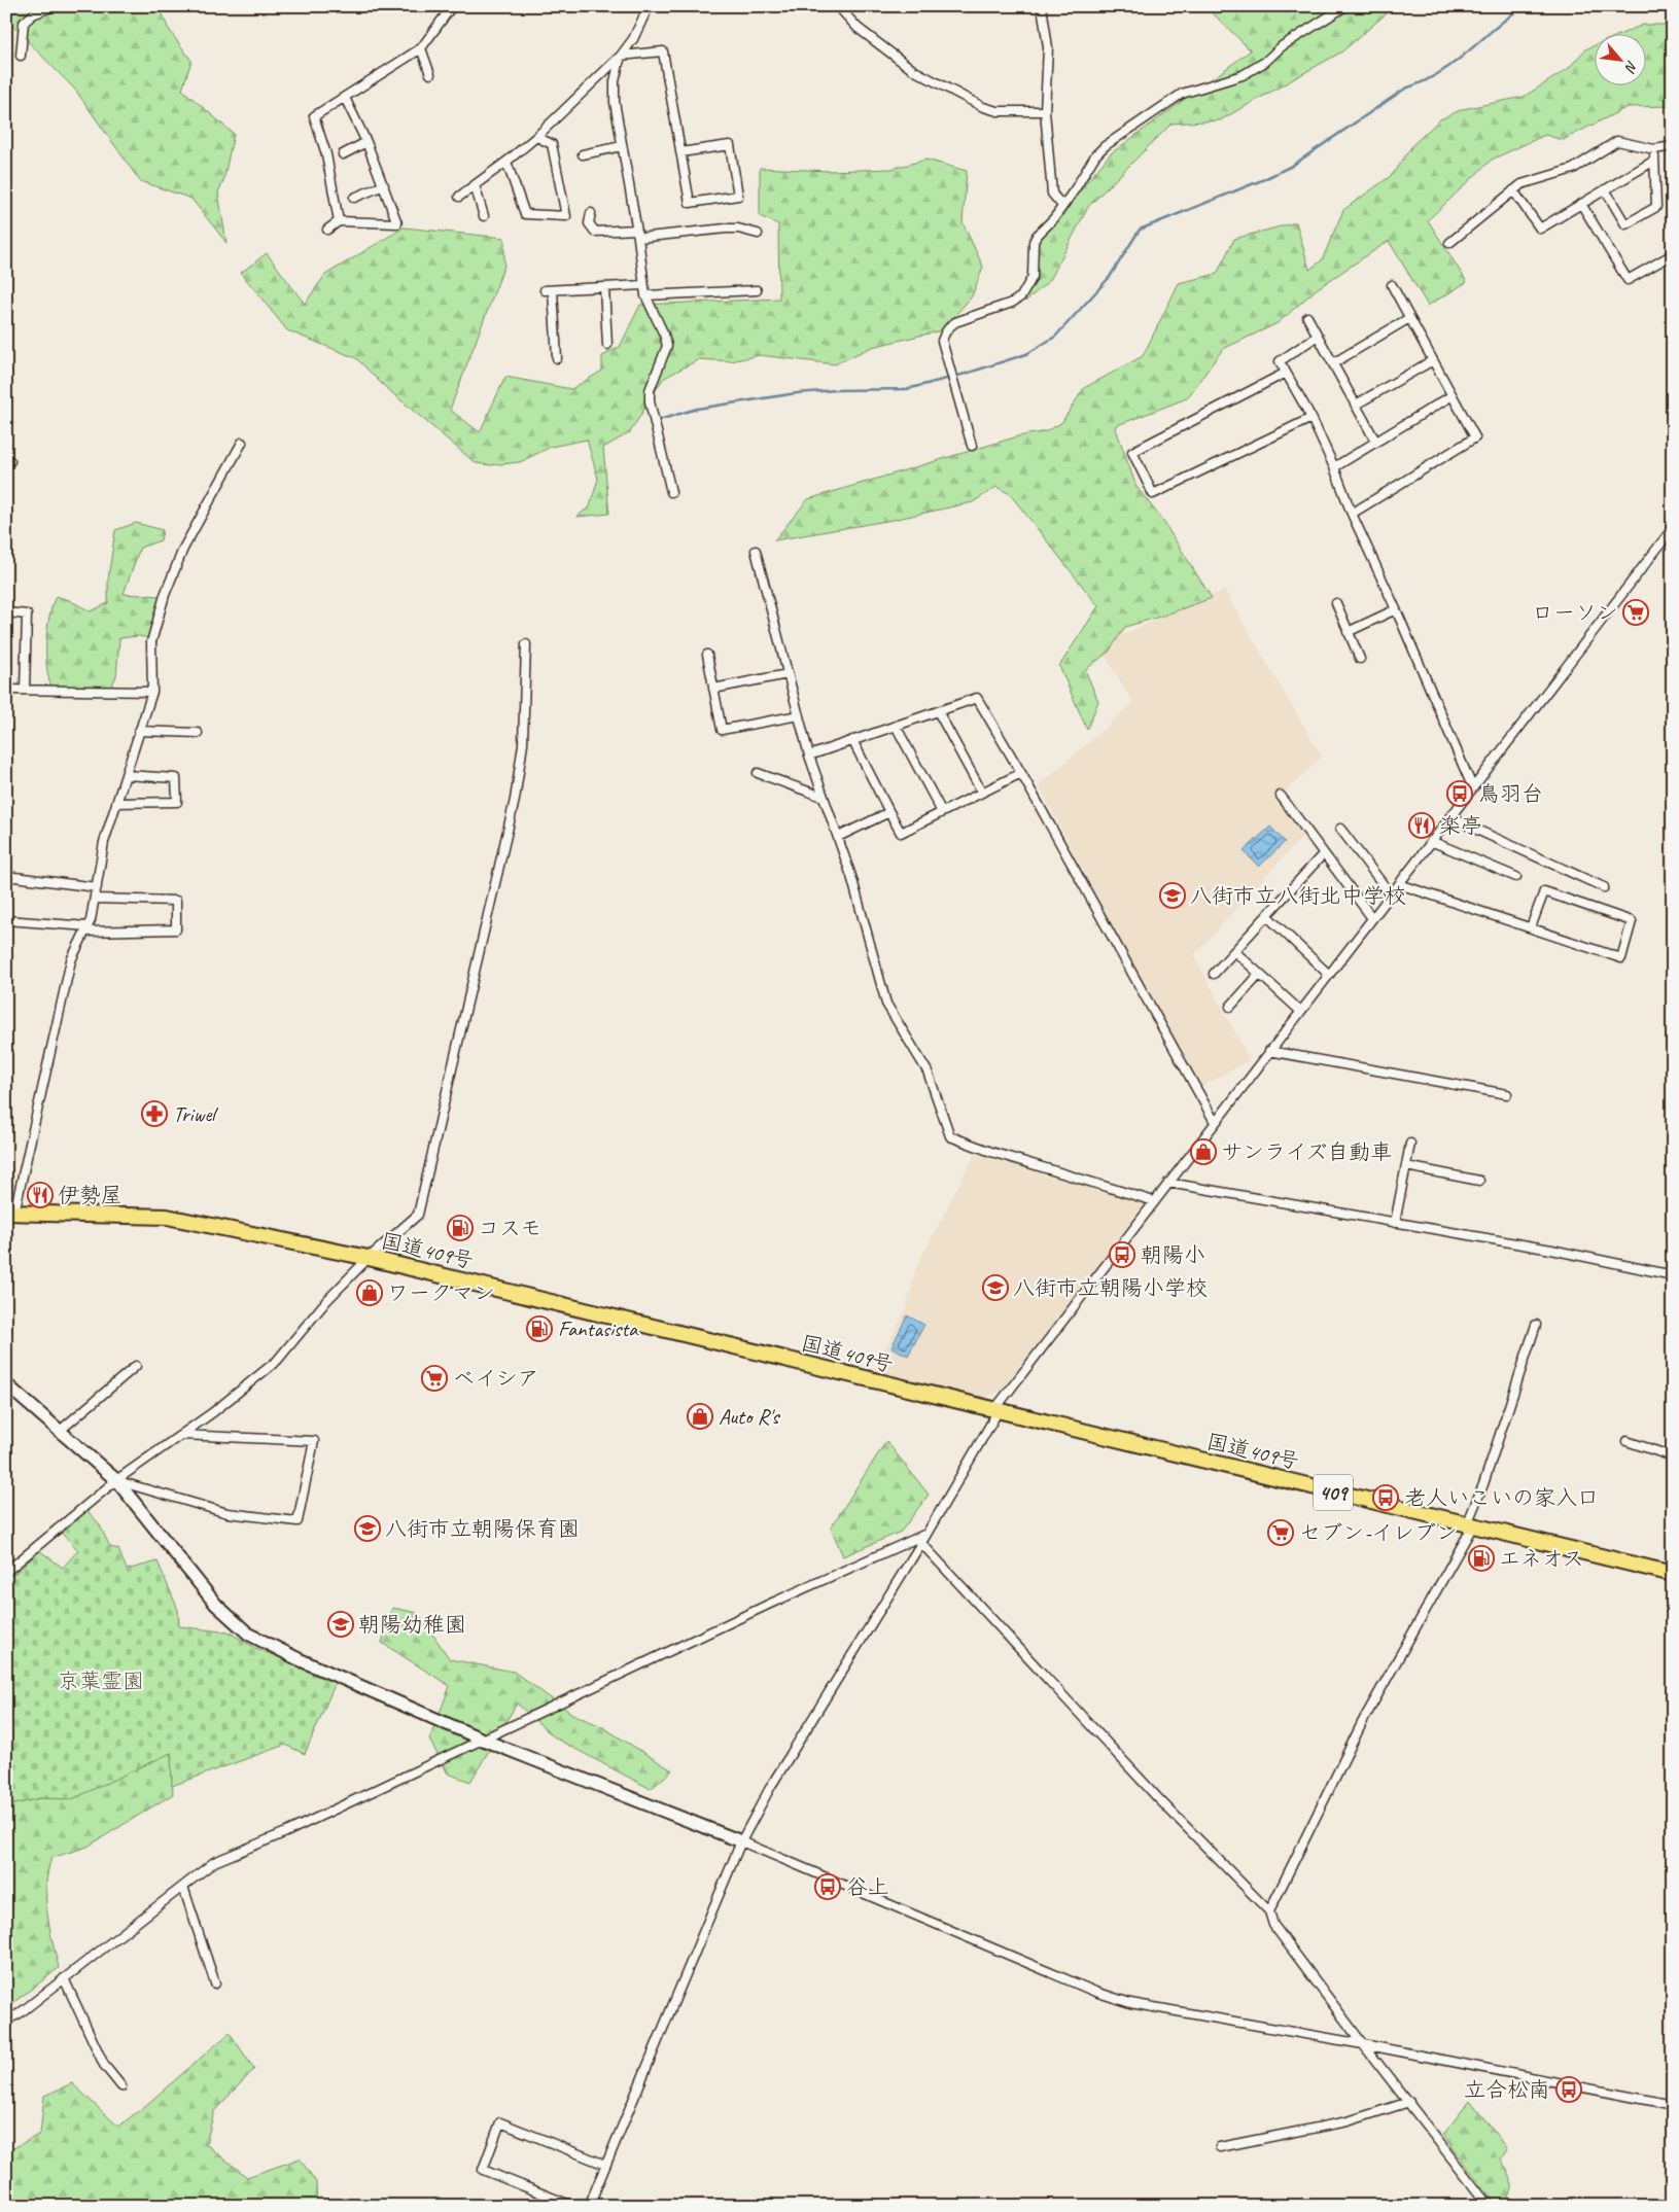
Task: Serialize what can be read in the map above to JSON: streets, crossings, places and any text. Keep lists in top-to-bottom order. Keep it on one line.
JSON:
{"streets":{"highway":["国道409号","409"]},"parks":["京葉霊園"],"places":{"supermarket":["ローソン","ベイシア","セブン-イレブン"],"bus stop":["鳥羽台","朝陽小","老人いこいの家入口","谷上","立合松南"],"restaurant":["楽亭","伊勢屋"],"school or university":["八街市立八街北中学校","八街市立朝陽小学校","八街市立朝陽保育園","朝陽幼稚園"],"pharmacy":["Triwel"],"shop":["サンライズ自動車","ワークマン","Auto R's"],"fuel station":["コスモ","Fantasista","エネオス"]},"north":"bottom right"}
